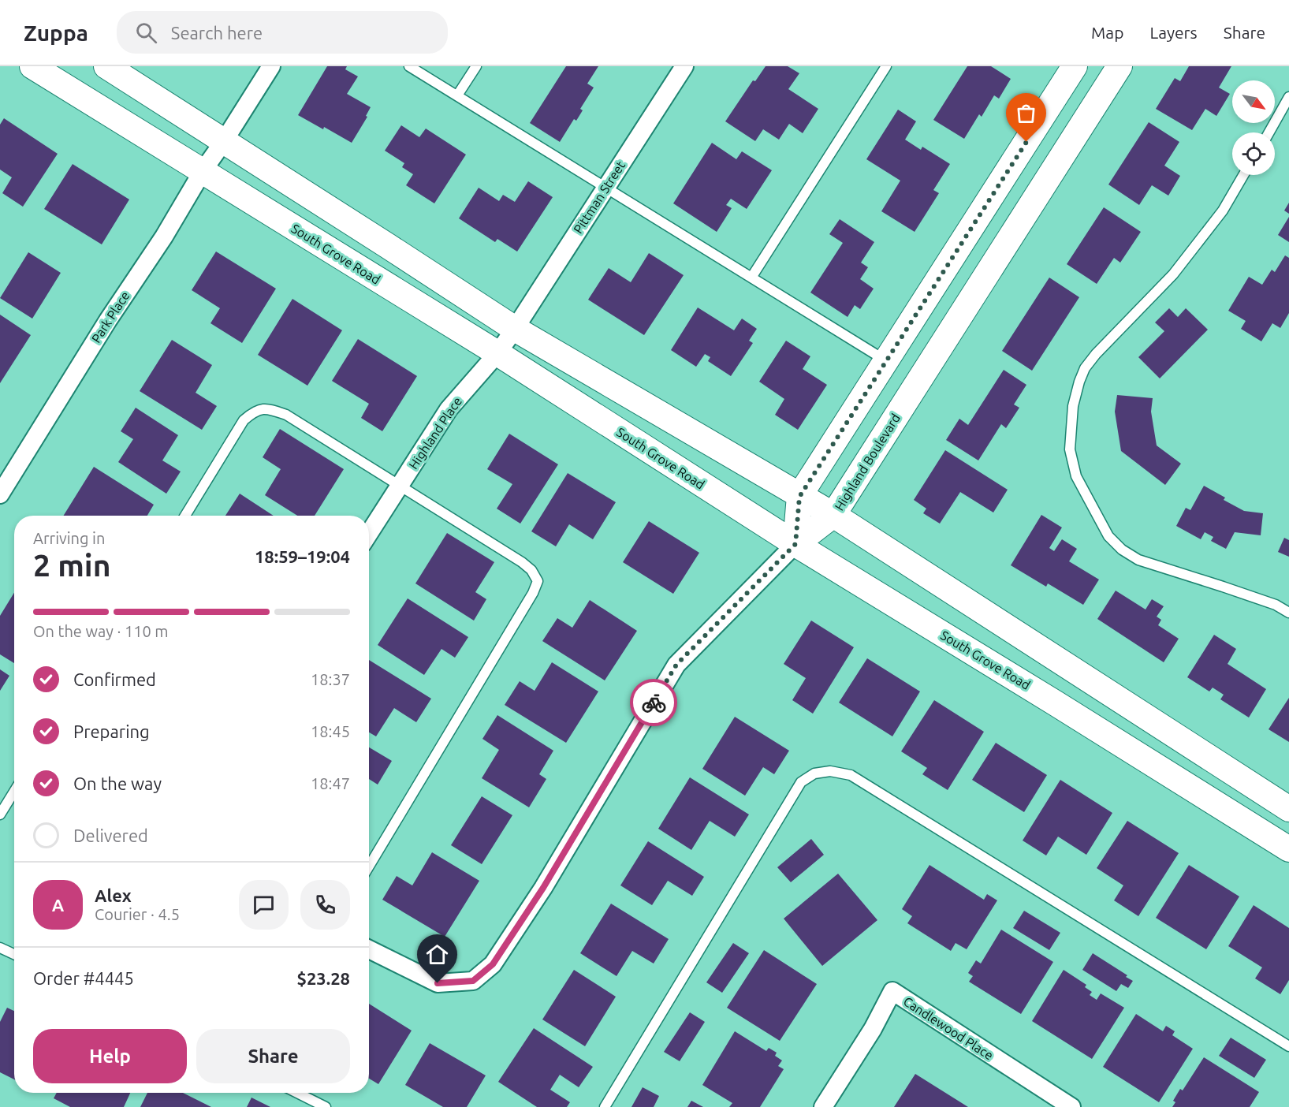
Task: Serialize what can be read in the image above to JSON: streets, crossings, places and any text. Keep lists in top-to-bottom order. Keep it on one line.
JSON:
{"streets":{"main road":["South Grove Road","Highland Boulevard"],"street":["Pittman Street","Park Place","Highland Place","Candlewood Place"]},"crossings":[["Pittman Street","Highland Place"],["South Grove Road","Park Place"],["South Grove Road","Highland Place"],["South Grove Road","Highland Boulevard"]],"north":"bottom right","page":{"header":"Zuppa","search":"Search here","nav":["Map","Layers","Share"],"heading":["2 min","Arriving in","18:59–19:04"],"panel":["Alex","Courier · 4.5","Order #4445","$23.28"],"bar":"On the way · 110 m","list":[["Confirmed","18:37"],["Preparing","18:45"],["On the way","18:47"],"Delivered"],"round":"A","buttons":["Help","Share"]}}
